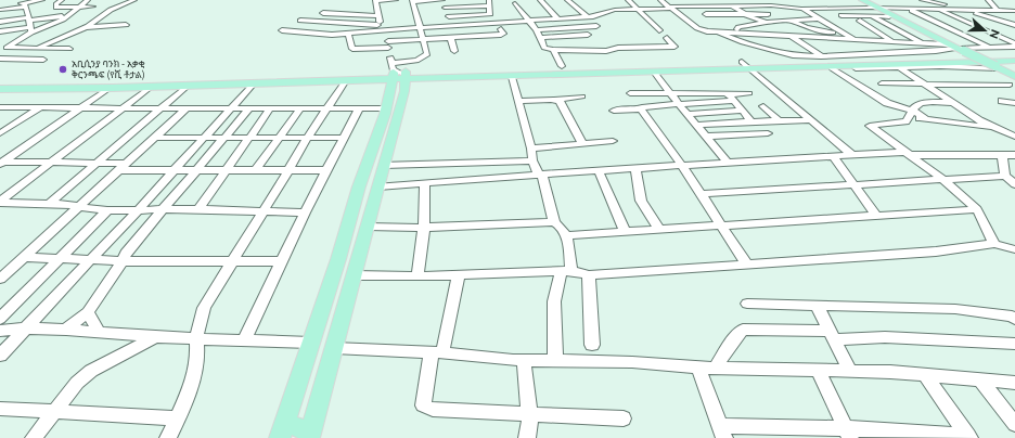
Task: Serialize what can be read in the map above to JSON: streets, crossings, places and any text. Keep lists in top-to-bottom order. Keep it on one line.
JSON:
{"places":["አቢሲንያ ባንክ - አቃቂ ቅርንጫፍ (የሺ ቶታል)"],"north":"right"}
